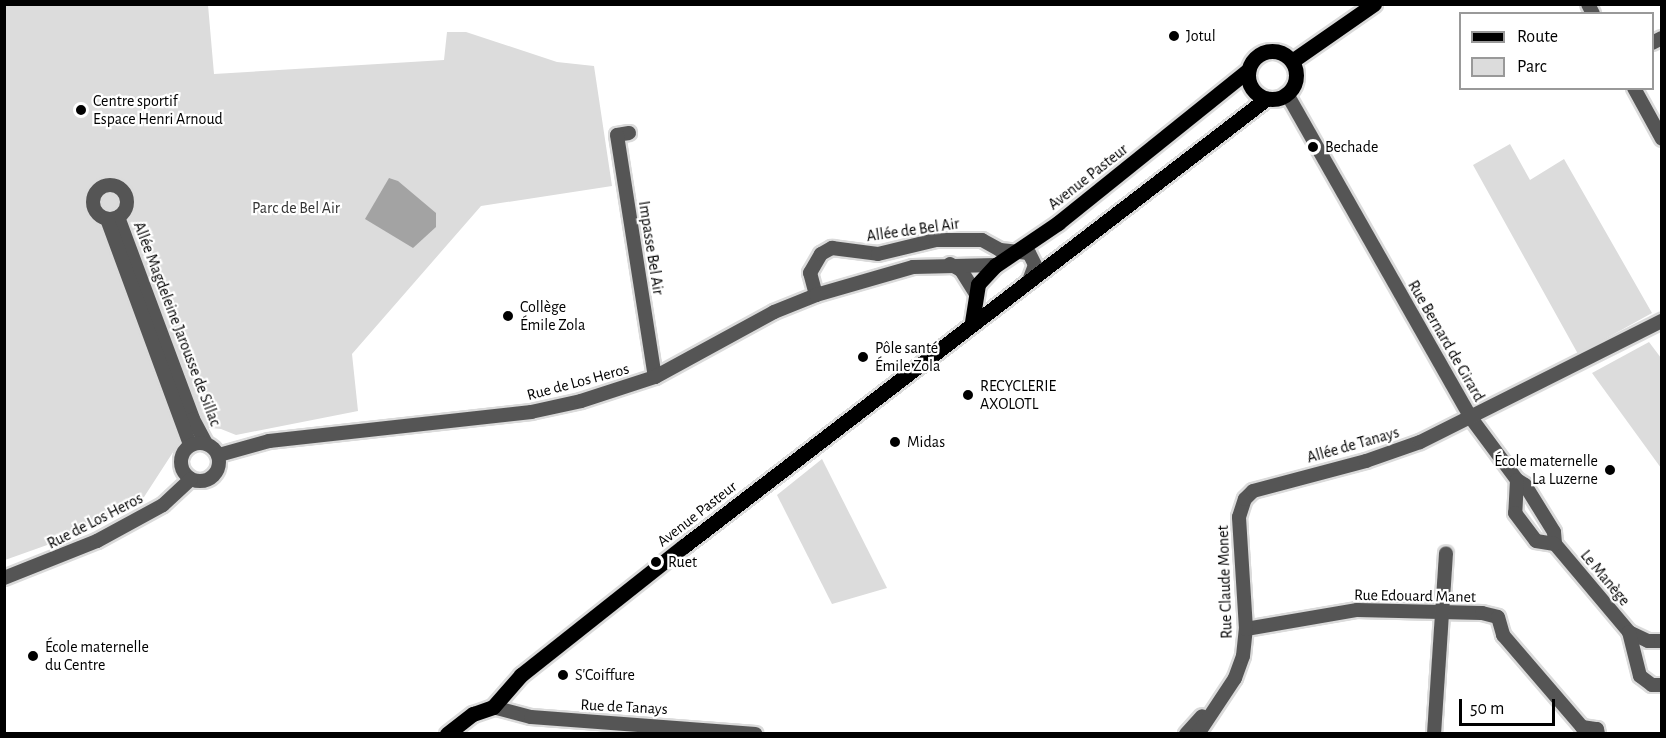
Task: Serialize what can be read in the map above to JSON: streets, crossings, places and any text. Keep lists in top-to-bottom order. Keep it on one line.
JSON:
{"streets":{"main road":["Avenue Pasteur"],"street":["Allée de Bel Air","Impasse Bel Air","Allée Magdeleine Jarousse de Sillac","Rue Bernard de Girard","Rue de Los Heros","Allée de Tanays","Le Manège","Rue Claude Monet","Rue Edouard Manet","Rue de Tanays"]},"crossings":[["Avenue Pasteur","Allée de Bel Air"],["Avenue Pasteur","Rue Bernard de Girard"],["Avenue Pasteur","Rue de Los Heros"],["Avenue Pasteur","Rue de Tanays"],["Allée de Bel Air","Rue de Los Heros"],["Impasse Bel Air","Rue de Los Heros"],["Allée Magdeleine Jarousse de Sillac","Rue de Los Heros"],["Rue Bernard de Girard","Allée de Tanays"],["Rue Bernard de Girard","Le Manège"],["Allée de Tanays","Le Manège"],["Allée de Tanays","Rue Claude Monet"],["Rue Claude Monet","Rue Edouard Manet"]],"parks":["Parc de Bel Air"],"places":["Jotul","Centre sportif Espace Henri Arnoud","Bechade","Collège Émile Zola","Pôle santé Émile Zola","RECYCLERIE AXOLOTL","Midas","École maternelle La Luzerne","Ruet","École maternelle du Centre","S'Coiffure"],"legend":["Route","Parc"],"scale_bar":"50 m"}
